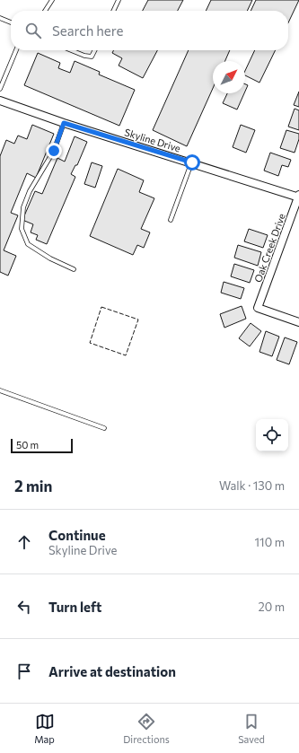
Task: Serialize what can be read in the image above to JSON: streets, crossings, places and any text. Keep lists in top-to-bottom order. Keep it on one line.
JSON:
{"streets":{"street":["Skyline Drive","Oak Creek Drive"]},"crossings":[["Skyline Drive","Oak Creek Drive"]],"scale_bar":"50 m","north":"top right","page":{"search":"Search here","scale":"50 m","heading":["2 min","Walk · 130 m"],"list":[["Continue","Skyline Drive","110 m"],["Turn left","20 m"],"Arrive at destination"],"nav":["Map","Directions","Saved"]}}
